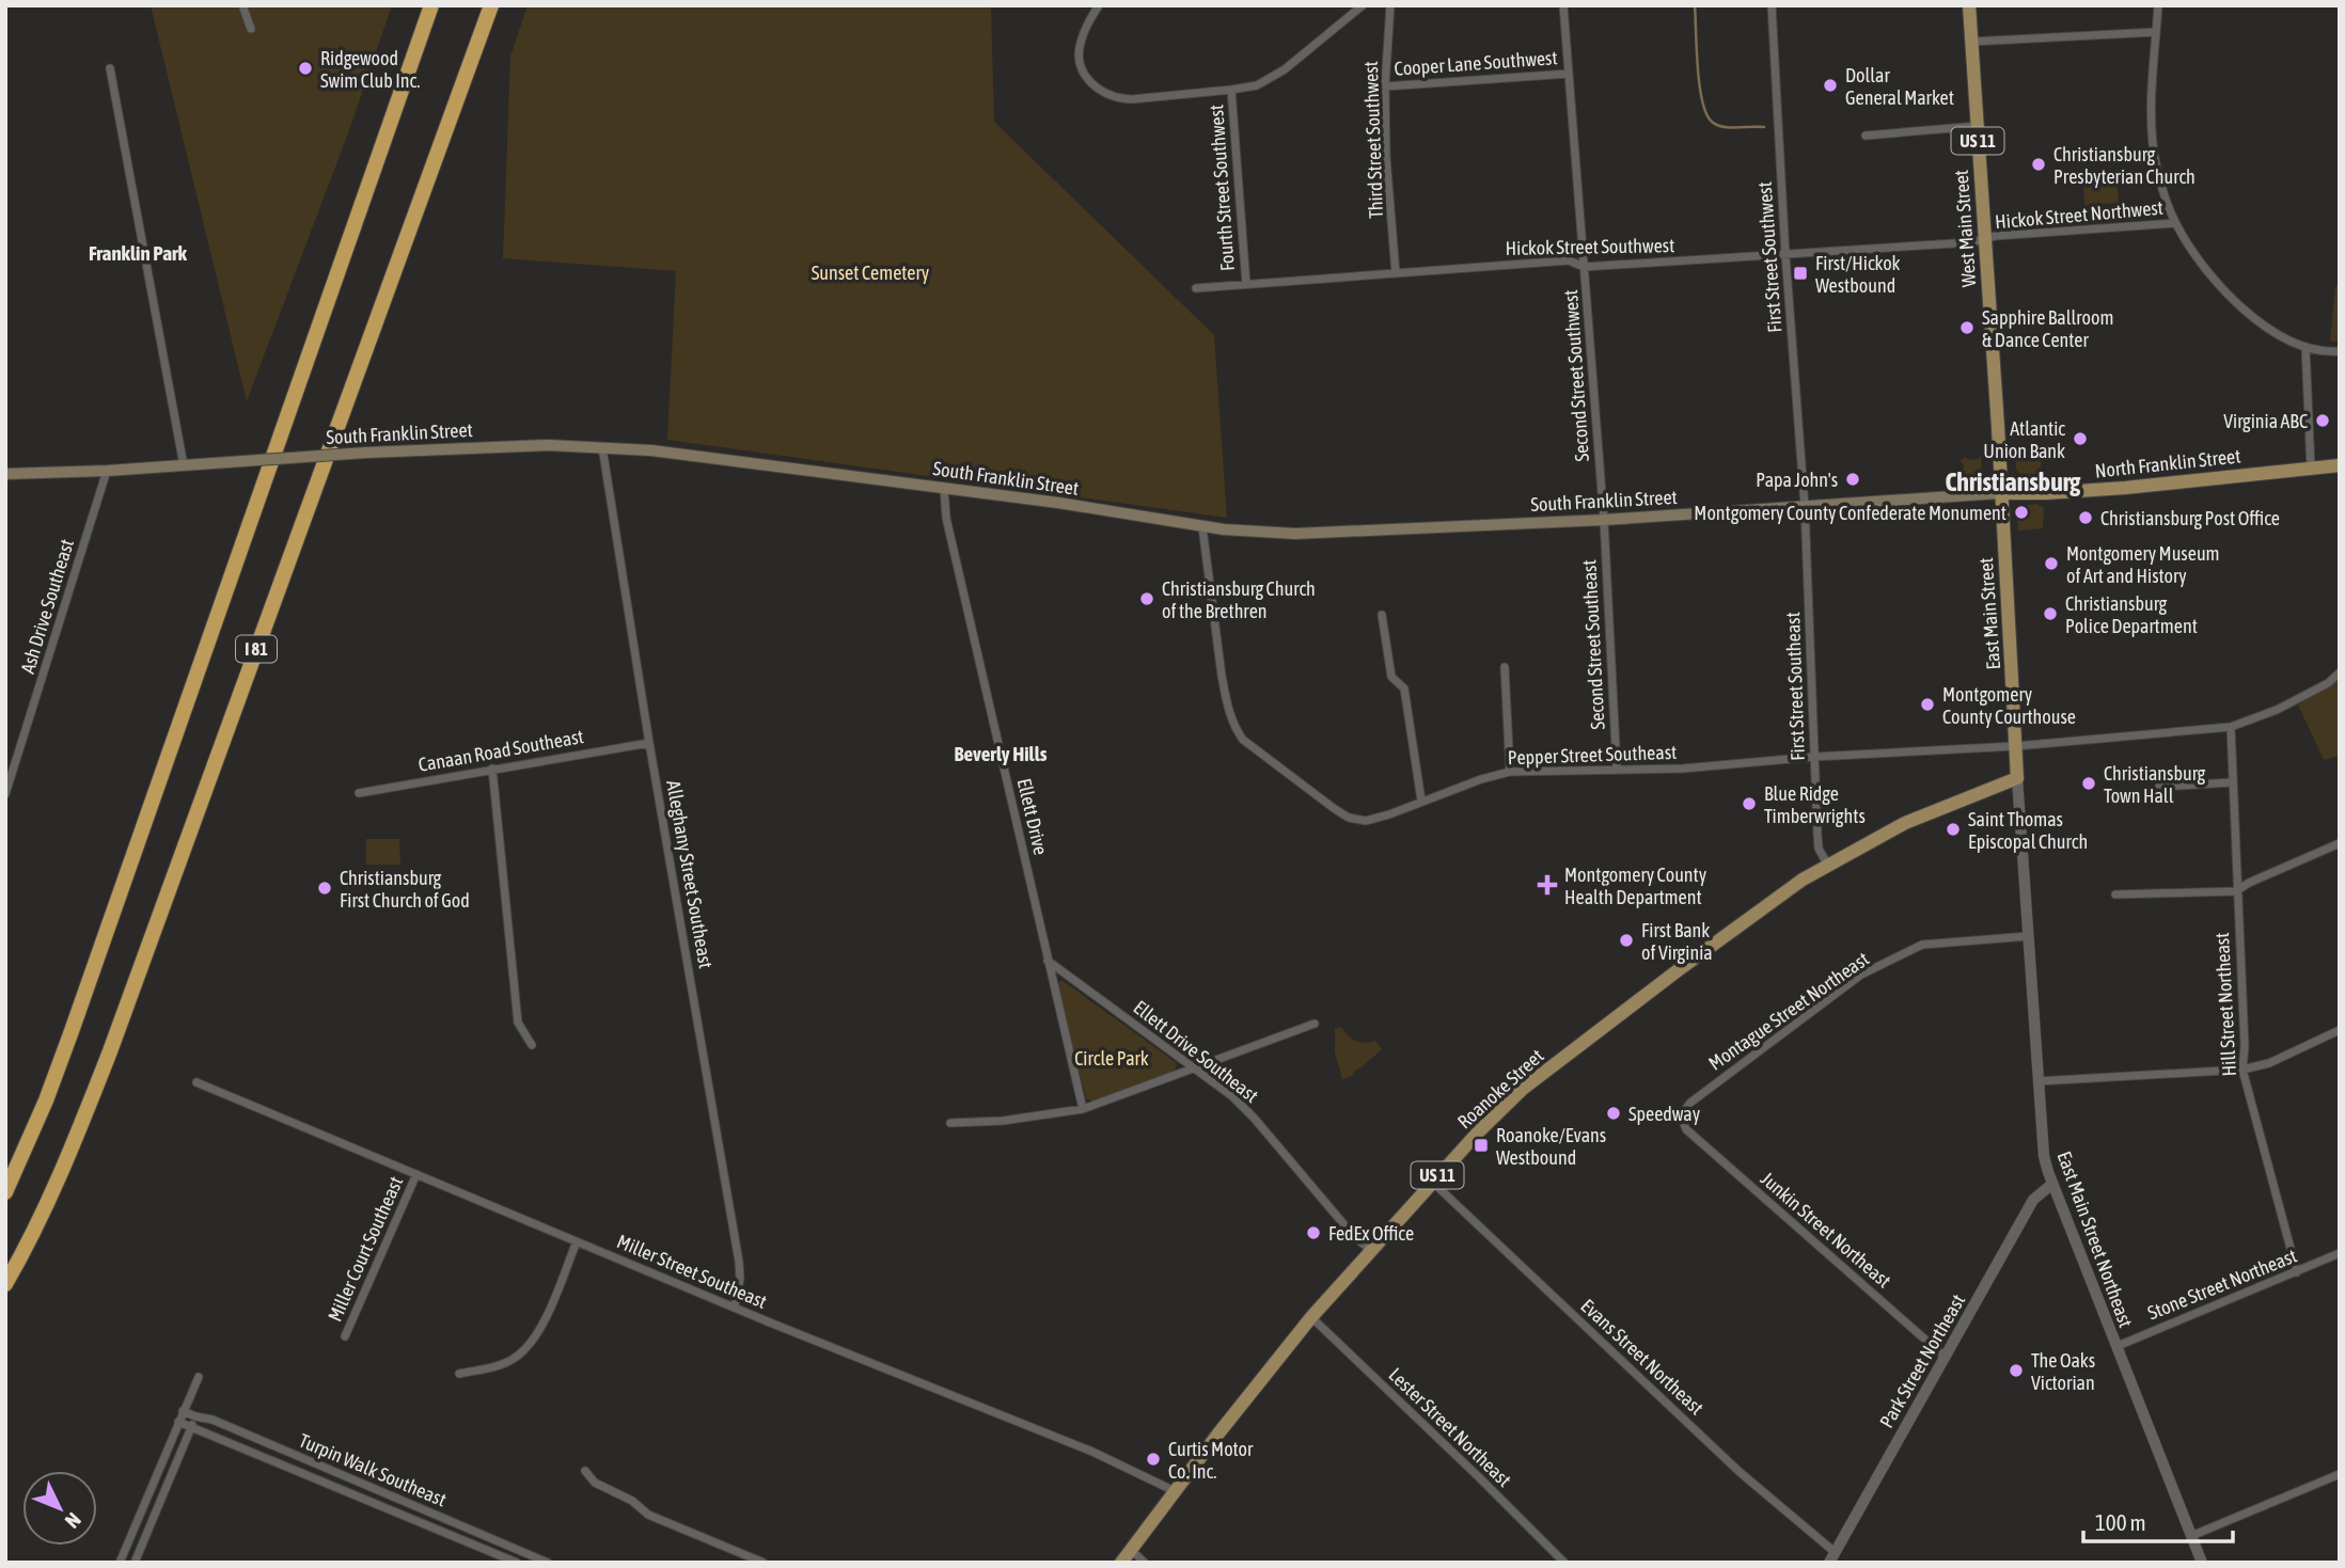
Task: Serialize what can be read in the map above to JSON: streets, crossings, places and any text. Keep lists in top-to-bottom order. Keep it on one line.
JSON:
{"streets":{"highway":["I 81"],"main road":["US 11","West Main Street","South Franklin Street","North Franklin Street","East Main Street","Roanoke Street"],"street":["Cooper Lane Southwest","Third Street Southwest","Fourth Street Southwest","Hickok Street Northwest","Hickok Street Southwest","First Street Southwest","Second Street Southwest","Ash Drive Southeast","Second Street Southeast","First Street Southeast","Canaan Road Southeast","Pepper Street Southeast","Ellett Drive","Alleghany Street Southeast","Hill Street Northeast","Montague Street Northeast","Ellett Drive Southeast","Junkin Street Northeast","East Main Street Northeast","Miller Court Southeast","Miller Street Southeast","Stone Street Northeast","Evans Street Northeast","Park Street Northeast","Lester Street Northeast","Turpin Walk Southeast"]},"crossings":[["Cooper Lane Southwest","Third Street Southwest"],["Cooper Lane Southwest","Second Street Southwest"],["Third Street Southwest","Hickok Street Southwest"],["Fourth Street Southwest","Hickok Street Southwest"],["Hickok Street Northwest","West Main Street"],["Hickok Street Northwest","Hickok Street Southwest"],["West Main Street","Hickok Street Southwest"],["West Main Street","South Franklin Street"],["West Main Street","North Franklin Street"],["West Main Street","East Main Street"],["Hickok Street Southwest","First Street Southwest"],["Hickok Street Southwest","Second Street Southwest"],["First Street Southwest","South Franklin Street"],["First Street Southwest","First Street Southeast"],["Second Street Southwest","South Franklin Street"],["Second Street Southwest","Second Street Southeast"],["South Franklin Street","North Franklin Street"],["South Franklin Street","Ash Drive Southeast"],["South Franklin Street","East Main Street"],["South Franklin Street","Second Street Southeast"],["South Franklin Street","First Street Southeast"],["South Franklin Street","Pepper Street Southeast"],["South Franklin Street","Ellett Drive"],["South Franklin Street","Alleghany Street Southeast"],["North Franklin Street","East Main Street"],["East Main Street","Pepper Street Southeast"],["East Main Street","Roanoke Street"],["East Main Street","East Main Street Northeast"],["Second Street Southeast","Pepper Street Southeast"],["First Street Southeast","Pepper Street Southeast"],["First Street Southeast","Roanoke Street"],["Canaan Road Southeast","Alleghany Street Southeast"],["Pepper Street Southeast","Hill Street Northeast"],["Ellett Drive","Ellett Drive Southeast"],["Alleghany Street Southeast","Miller Street Southeast"],["Hill Street Northeast","Stone Street Northeast"],["Montague Street Northeast","Junkin Street Northeast"],["Montague Street Northeast","East Main Street Northeast"],["Ellett Drive Southeast","Roanoke Street"],["Roanoke Street","East Main Street Northeast"],["Roanoke Street","Miller Street Southeast"],["Roanoke Street","Evans Street Northeast"],["Roanoke Street","Lester Street Northeast"],["Junkin Street Northeast","Park Street Northeast"],["East Main Street Northeast","Stone Street Northeast"],["East Main Street Northeast","Park Street Northeast"],["Miller Court Southeast","Miller Street Southeast"],["Evans Street Northeast","Park Street Northeast"]],"districts":["Franklin Park","Christiansburg","Beverly Hills"],"parks":["Sunset Cemetery","Circle Park"],"places":{"other":["Ridgewood Swim Club Inc.","Dollar General Market","Christiansburg Presbyterian Church","Sapphire Ballroom & Dance Center","Virginia ABC","Atlantic Union Bank","Papa John's","Montgomery County Confederate Monument","Christiansburg Post Office","Montgomery Museum of Art and History","Christiansburg Church of the Brethren","Christiansburg Police Department","Montgomery County Courthouse","Christiansburg Town Hall","Blue Ridge Timberwrights","Saint Thomas Episcopal Church","Christiansburg First Church of God","First Bank of Virginia","Speedway","FedEx Office","The Oaks Victorian","Curtis Motor Co. Inc."],"transit":["First/Hickok Westbound","Roanoke/Evans Westbound"],"health":["Montgomery County Health Department"]},"scale_bar":"100 m","north":"bottom right"}
